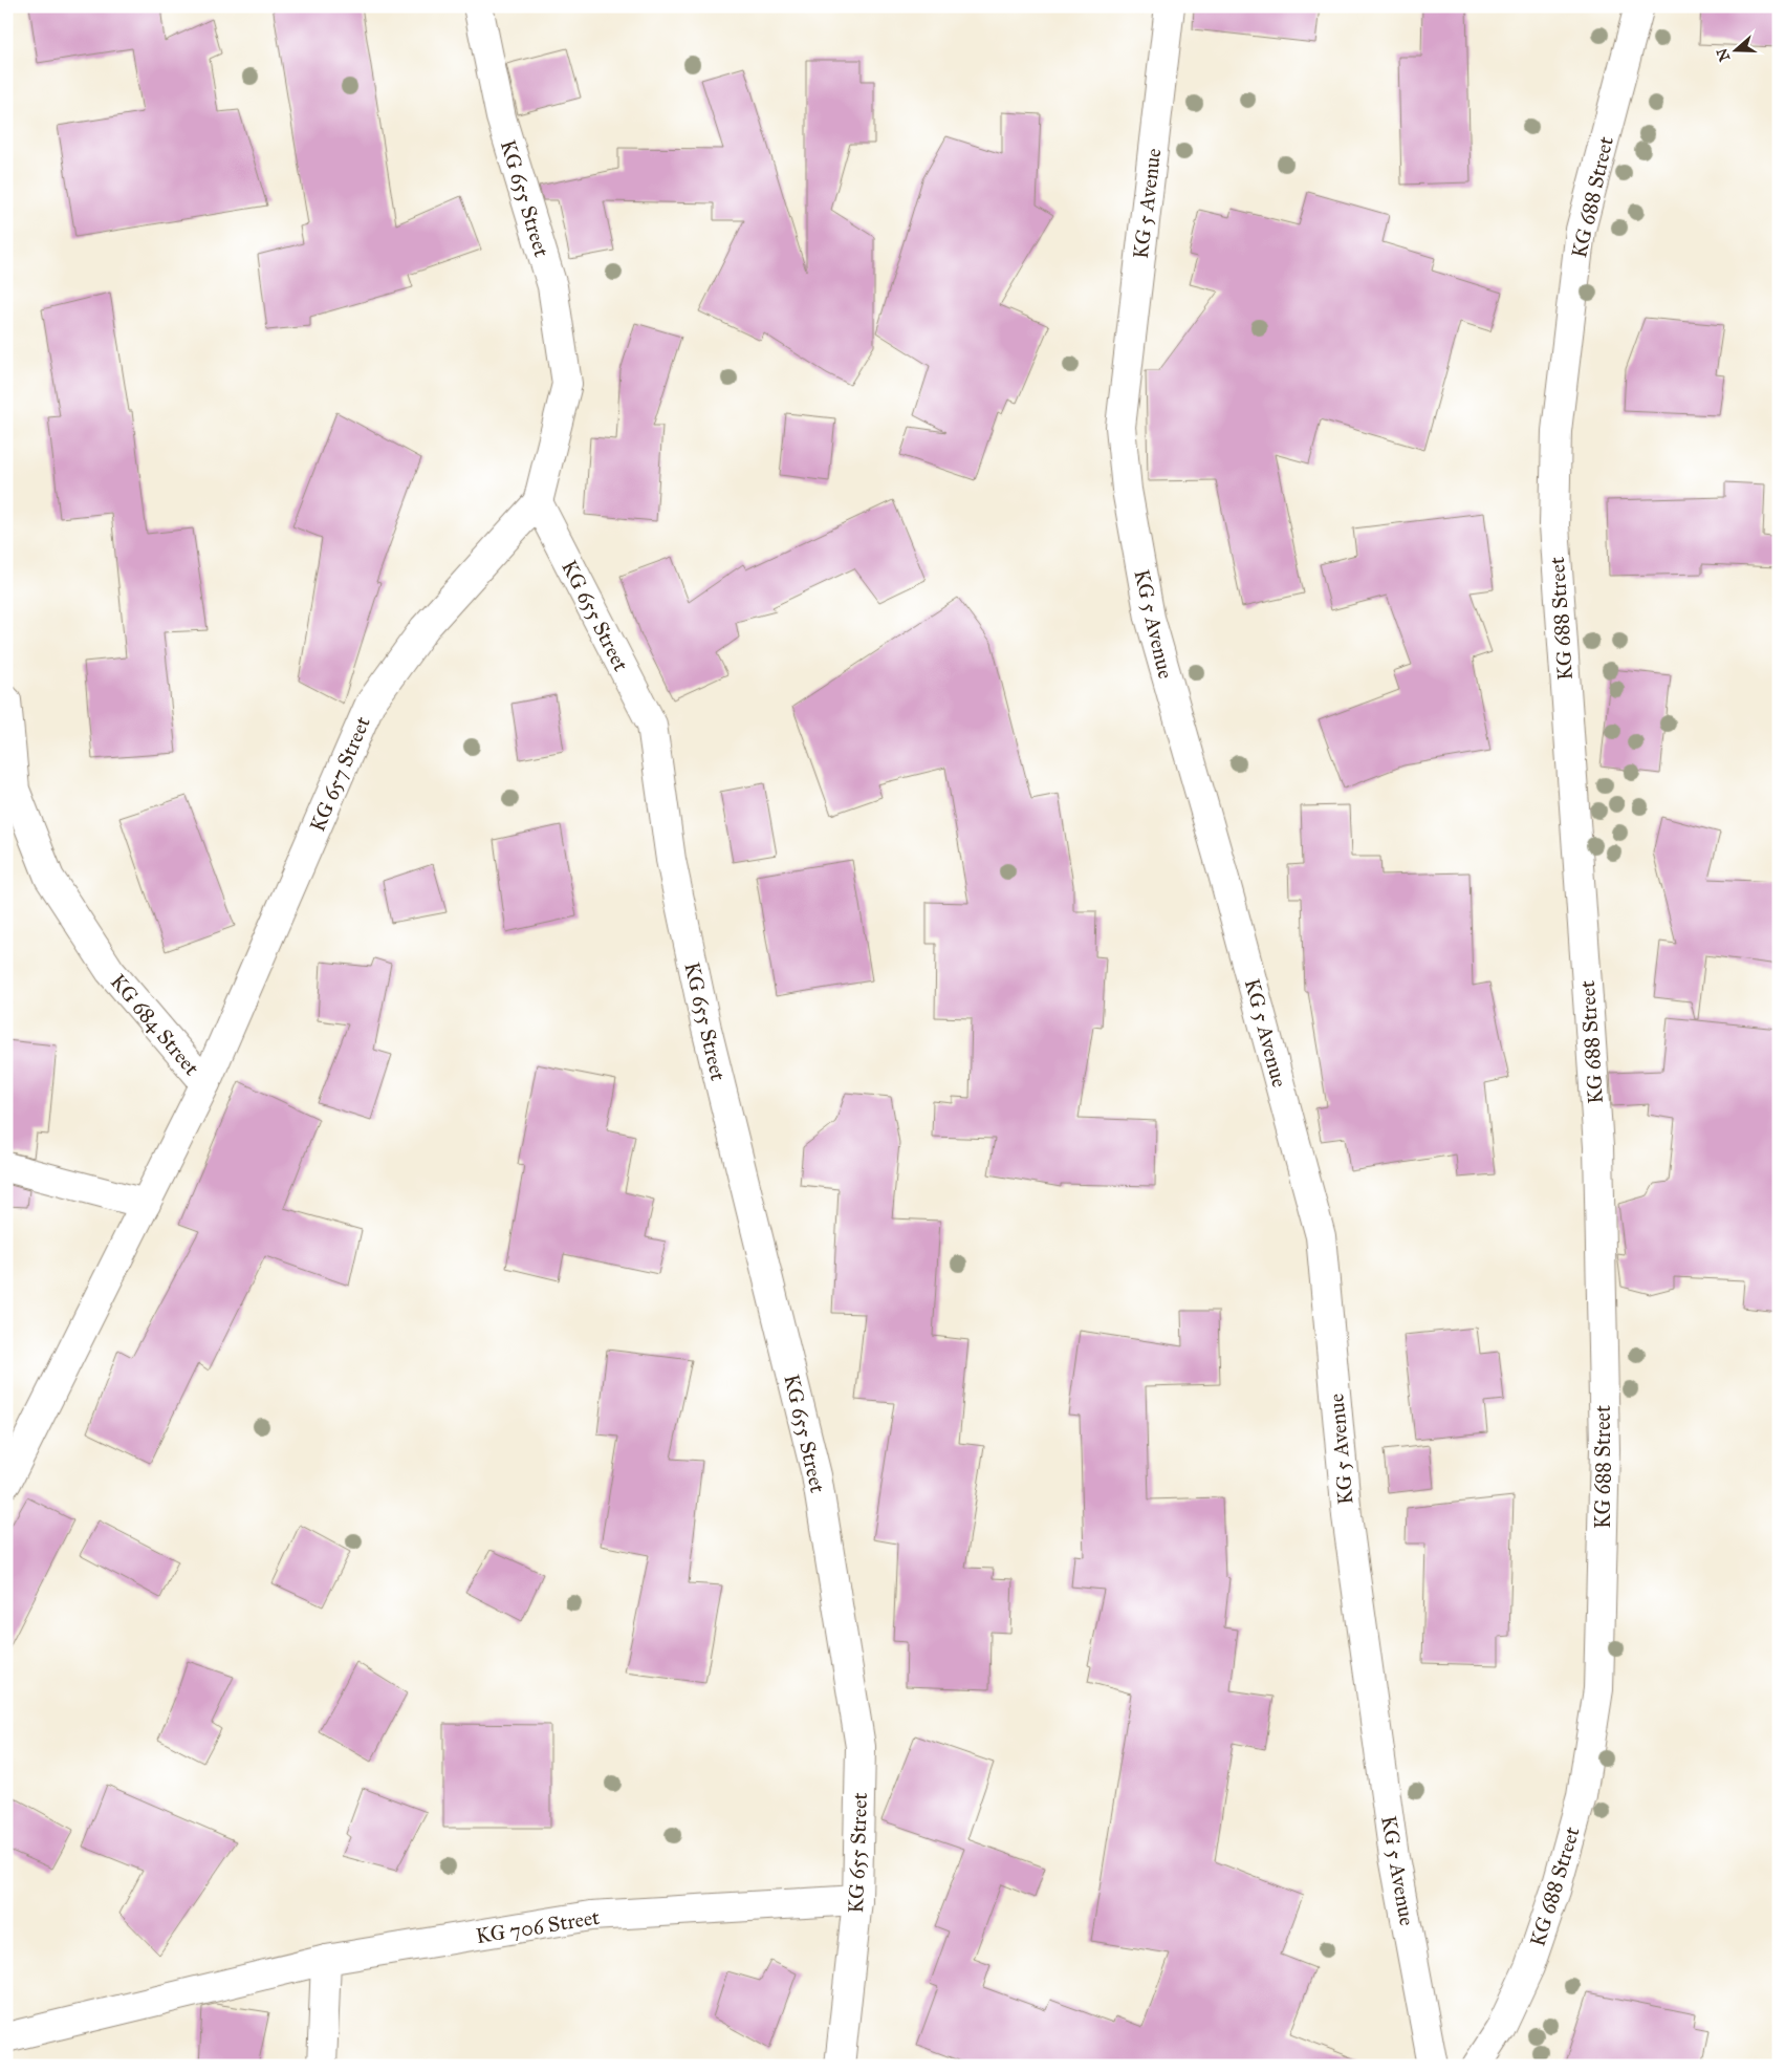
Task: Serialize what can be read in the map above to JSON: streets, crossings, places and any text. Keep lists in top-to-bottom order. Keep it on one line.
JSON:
{"streets":{"street":["KG 688 Street","KG 655 Street","KG 5 Avenue","KG 657 Street","KG 684 Street","KG 706 Street"]},"crossings":[["KG 655 Street","KG 657 Street"],["KG 655 Street","KG 706 Street"],["KG 657 Street","KG 684 Street"]],"north":"left"}
